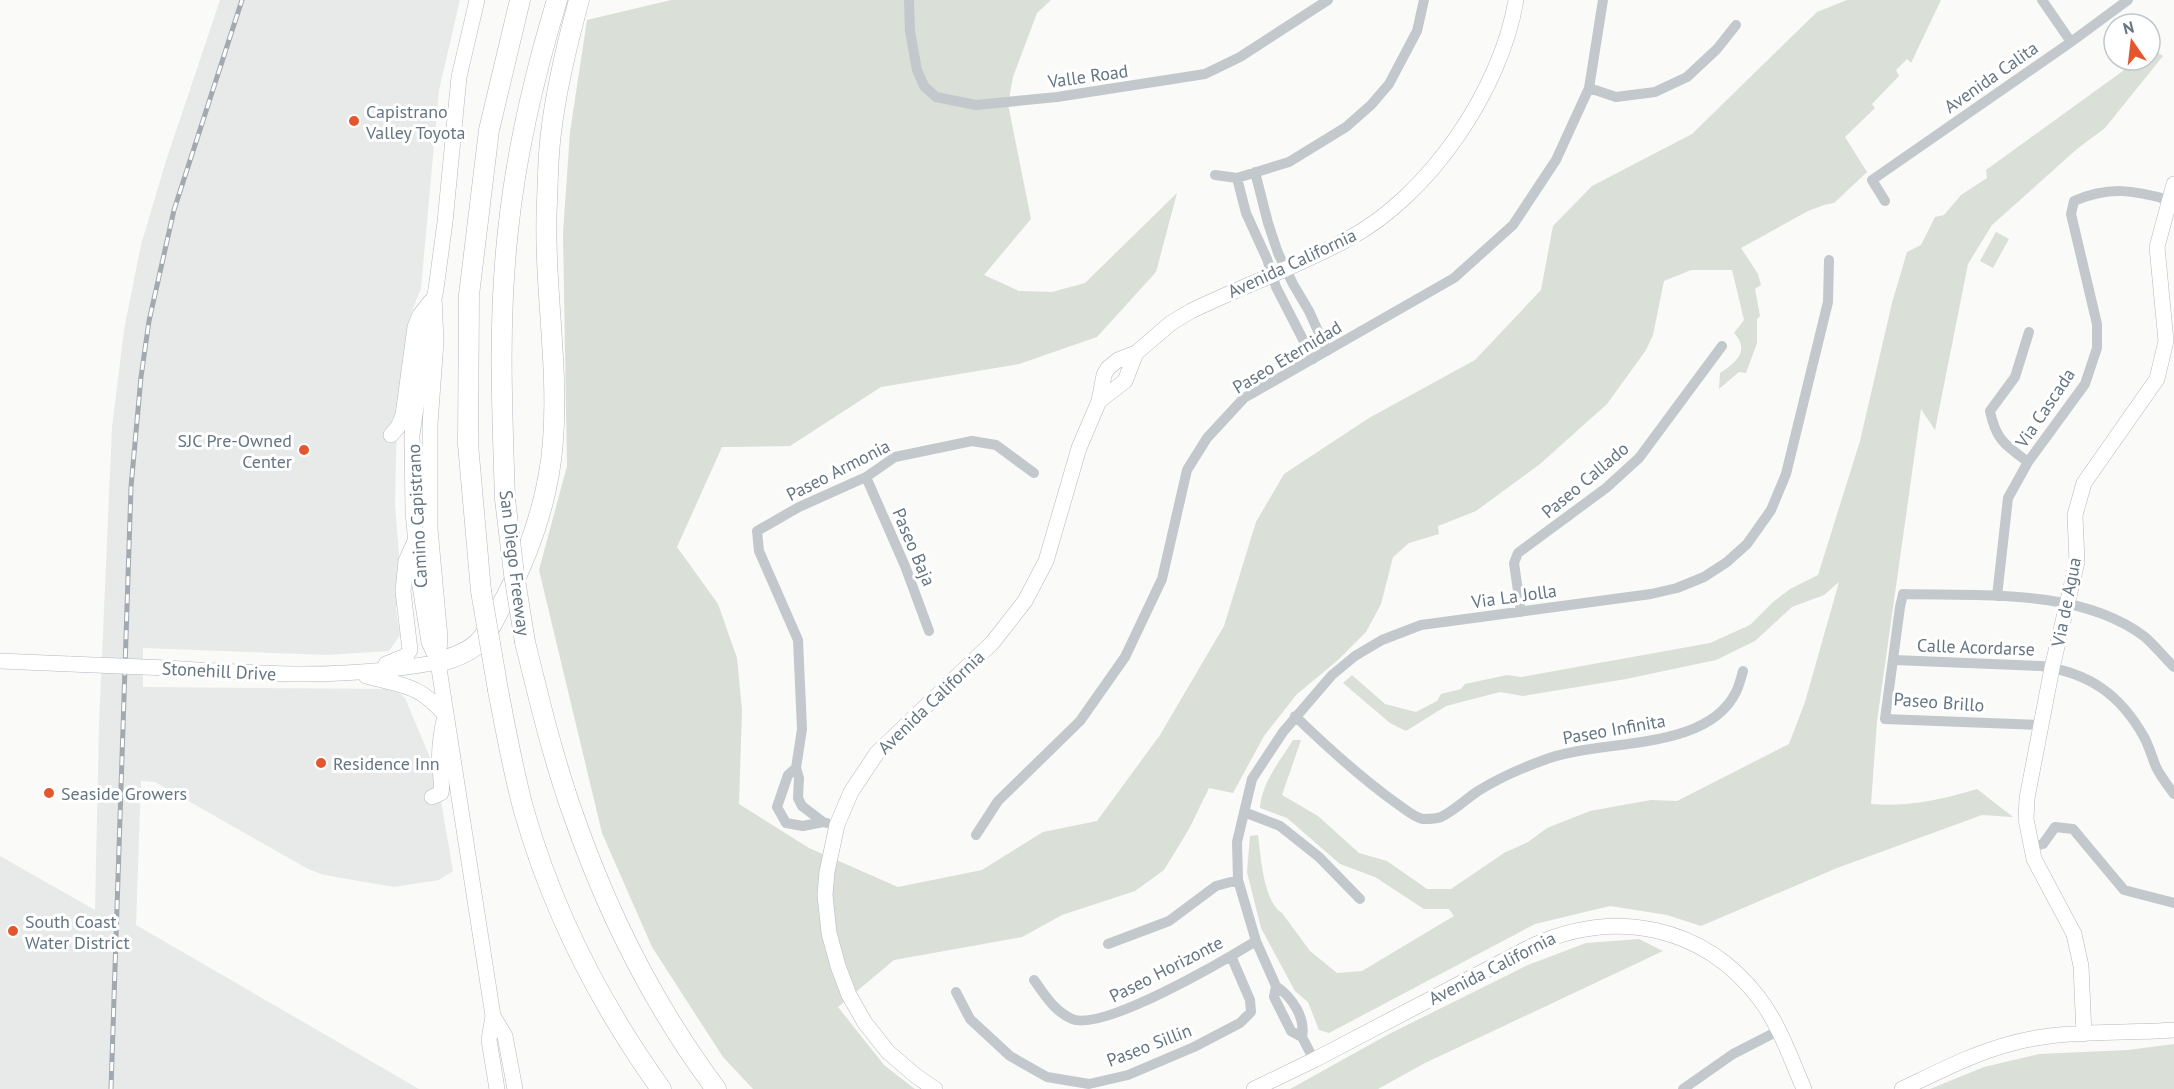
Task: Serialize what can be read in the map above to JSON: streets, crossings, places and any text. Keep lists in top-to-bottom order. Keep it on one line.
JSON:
{"streets":{"highway":["San Diego Freeway"],"main road":["Avenida California","Camino Capistrano","Via de Agua","Stonehill Drive"],"street":["Valle Road","Avenida Calita","Paseo Eternidad","Via Cascada","Paseo Armonia","Paseo Callado","Paseo Baja","Via La Jolla","Calle Acordarse","Paseo Brillo","Paseo Infinita","Paseo Horizonte","Paseo Sillin"]},"crossings":[["Avenida California","Via La Jolla"],["Via Cascada","Via de Agua"],["Via Cascada","Paseo Brillo"],["Paseo Armonia","Paseo Baja"],["Paseo Callado","Via La Jolla"],["Camino Capistrano","Stonehill Drive"],["Via La Jolla","Paseo Infinita"],["Via La Jolla","Paseo Horizonte"],["Via de Agua","Calle Acordarse"],["Via de Agua","Paseo Brillo"],["Calle Acordarse","Paseo Brillo"],["Paseo Horizonte","Paseo Sillin"]],"places":["Capistrano Valley Toyota","SJC Pre-Owned Center","Residence Inn","Seaside Growers","South Coast Water District"],"north":"top"}
